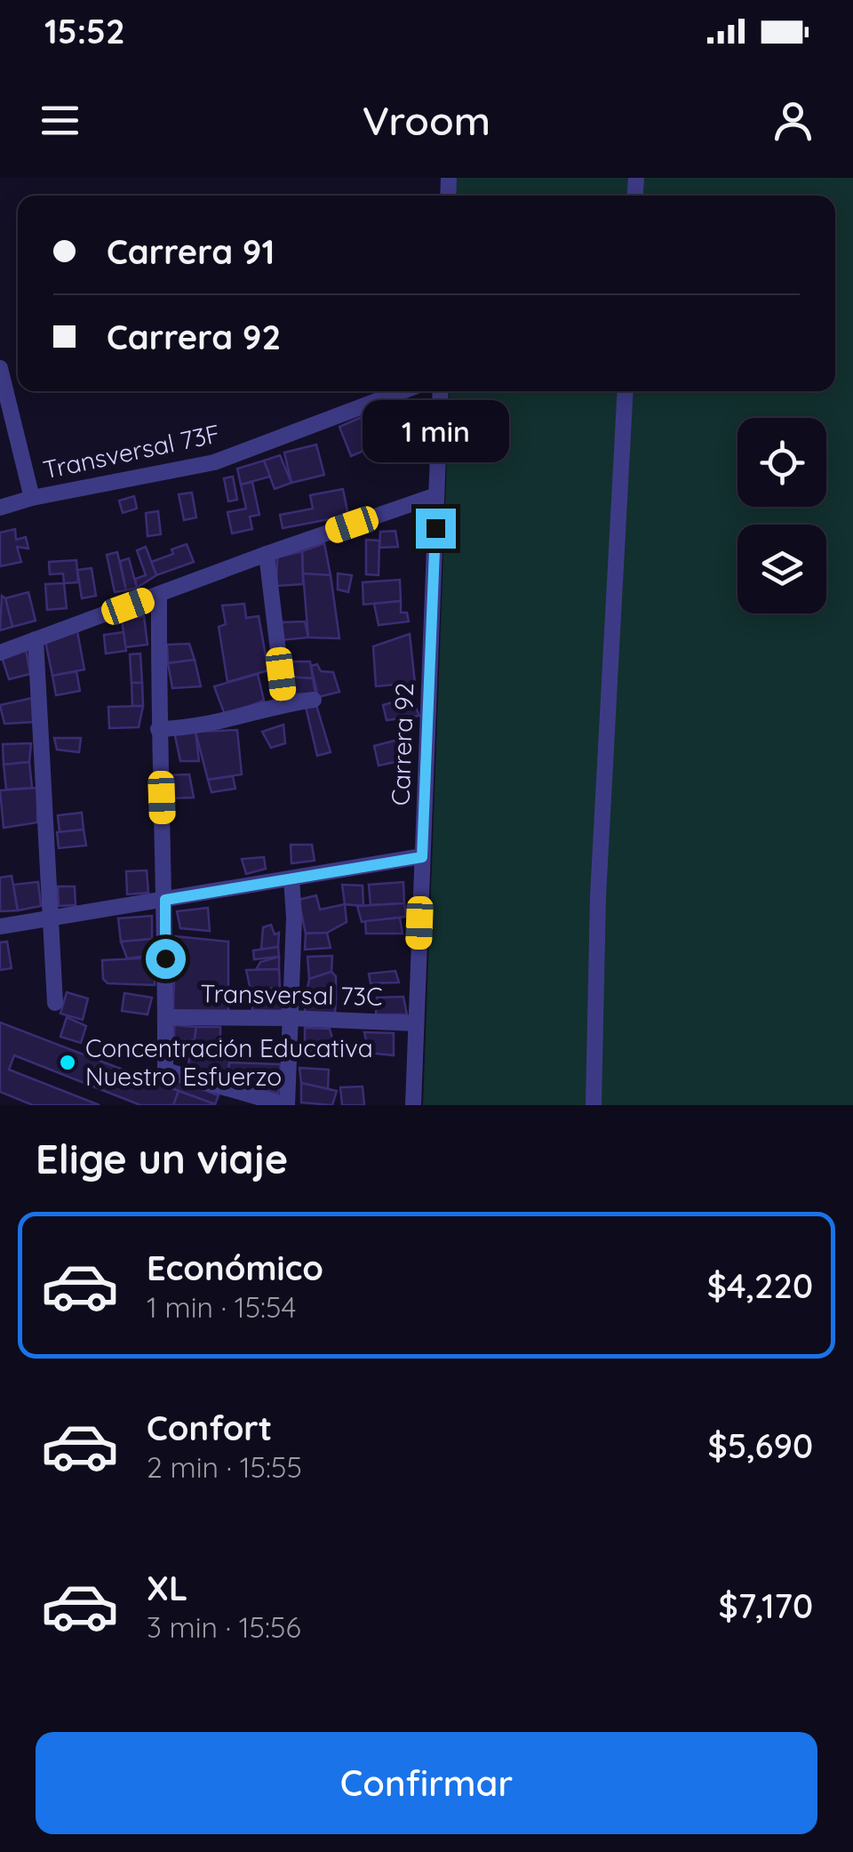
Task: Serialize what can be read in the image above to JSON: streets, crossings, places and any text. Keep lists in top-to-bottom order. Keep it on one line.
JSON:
{"streets":{"street":["Transversal 73F","Carrera 92","Transversal 73C"]},"crossings":[["Carrera 92","Transversal 73C"]],"places":["Concentración Educativa Nuestro Esfuerzo"],"page":{"status":"15:52","header":"Vroom","banner":["Carrera 91","Carrera 92"],"bubble":"1 min","heading":"Elige un viaje","list":[{"name":"Económico","note":"1 min · 15:54","value":"$4,220"},{"name":"Confort","note":"2 min · 15:55","value":"$5,690"},{"name":"XL","note":"3 min · 15:56","value":"$7,170"}],"buttons":"Confirmar"}}
